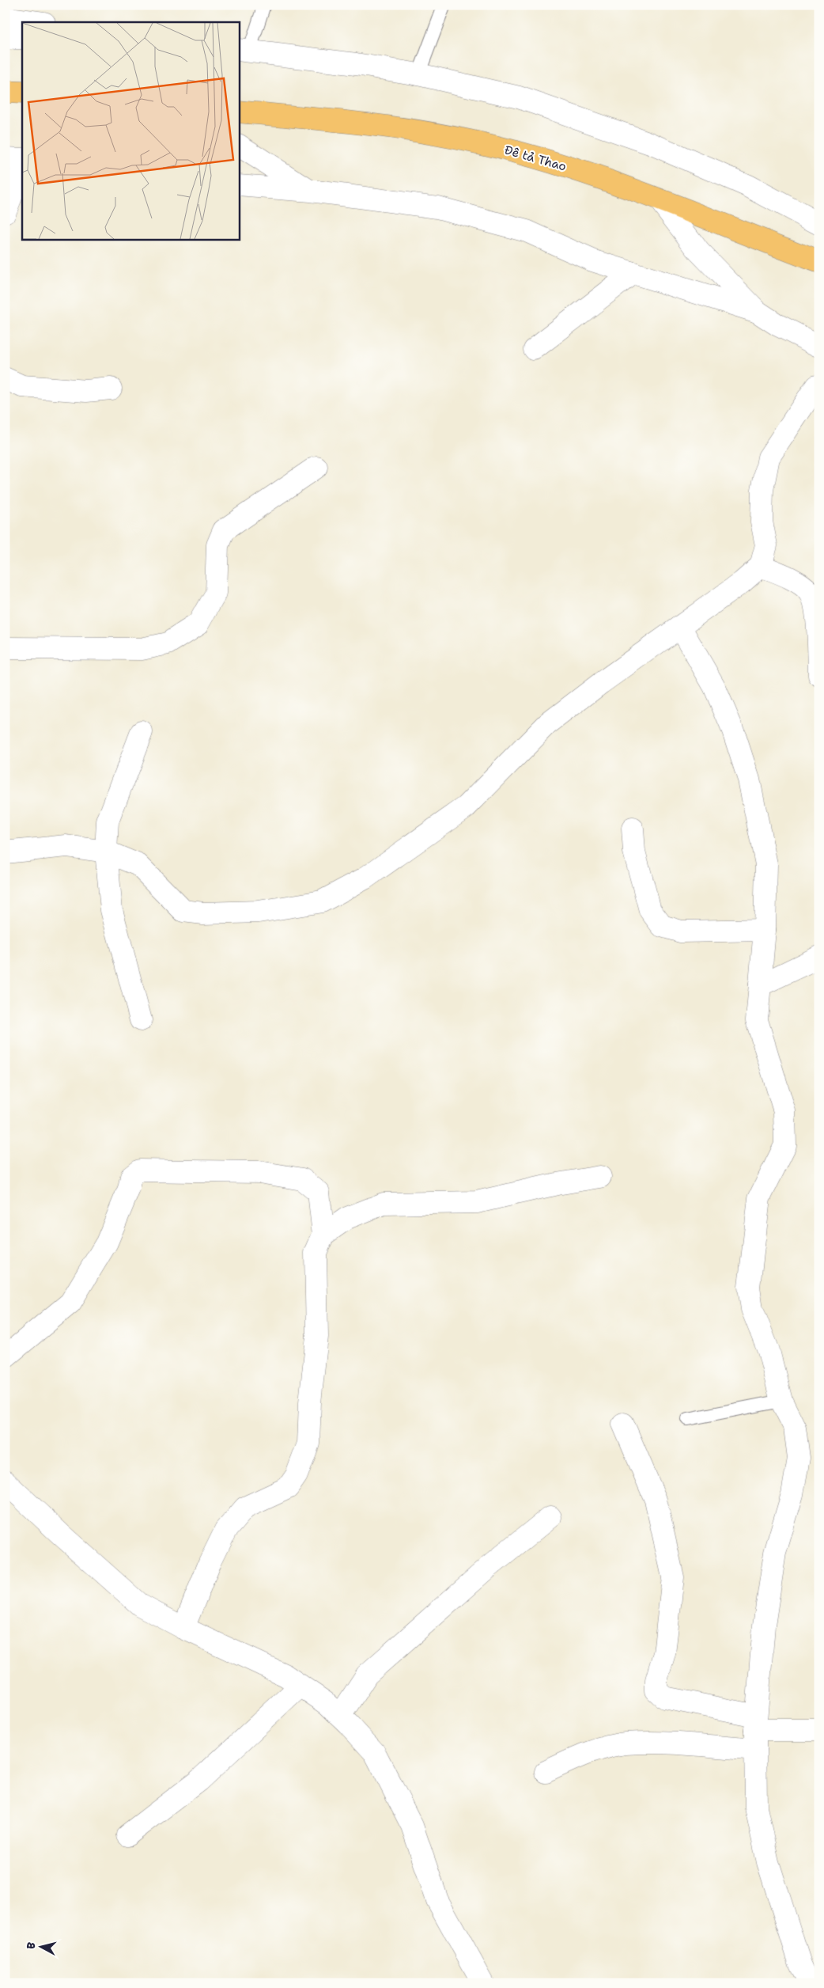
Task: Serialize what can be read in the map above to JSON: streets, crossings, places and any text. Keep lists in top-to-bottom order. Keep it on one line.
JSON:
{"streets":{"main road":["Đê tả Thao"]},"north":"left"}
